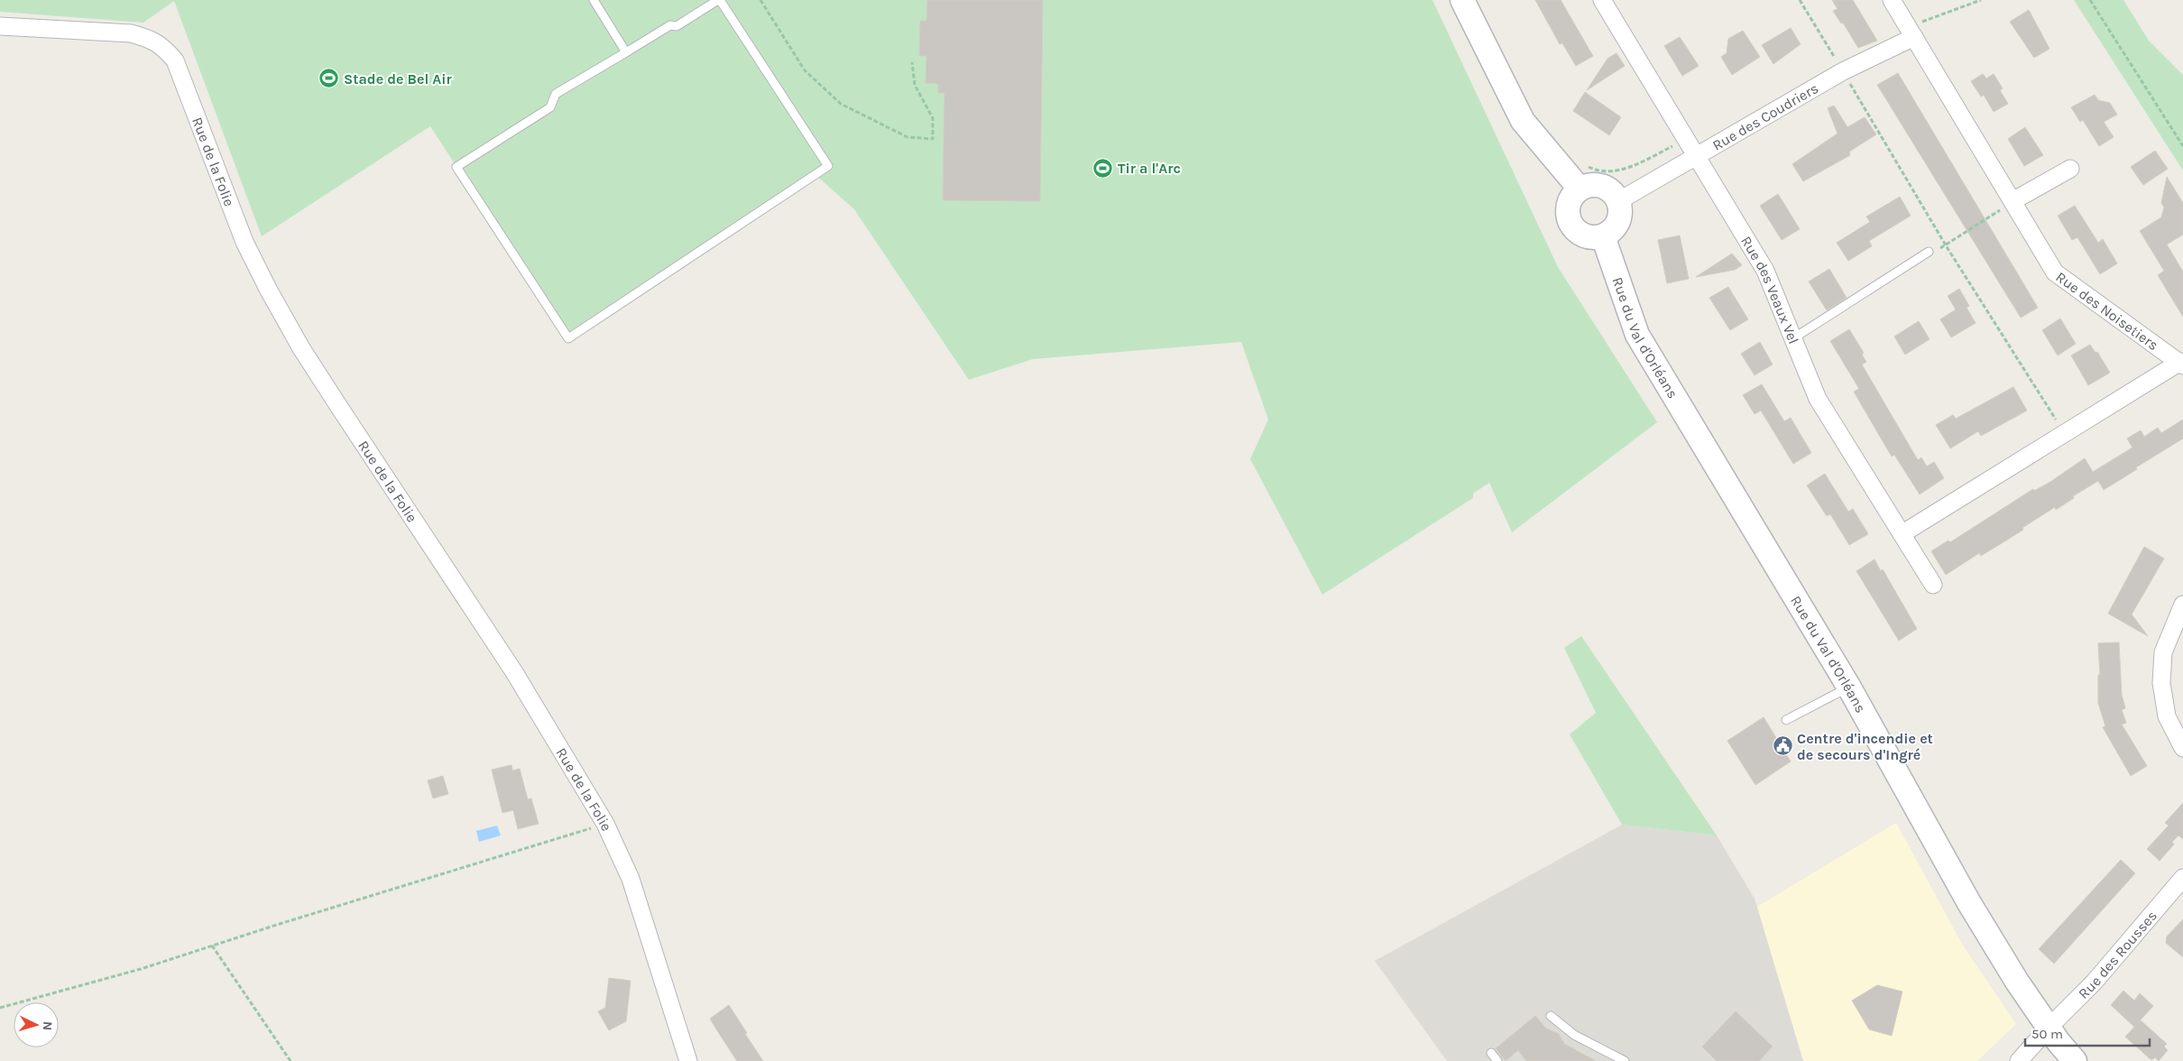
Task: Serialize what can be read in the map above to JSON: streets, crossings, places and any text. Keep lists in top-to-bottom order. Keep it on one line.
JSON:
{"streets":{"street":["Rue des Coudriers","Rue de la Folie","Rue des Veaux Vel","Rue des Noisetiers","Rue du Val d'Orléans","Rue des Rousses"]},"crossings":[["Rue des Coudriers","Rue des Veaux Vel"],["Rue des Coudriers","Rue des Noisetiers"],["Rue des Coudriers","Rue du Val d'Orléans"],["Rue du Val d'Orléans","Rue des Rousses"]],"places":{"sports":["Stade de Bel Air","Tir a l'Arc"],"public building":["Centre d'incendie et de secours d'Ingré"]},"scale_bar":"50 m","north":"right"}
